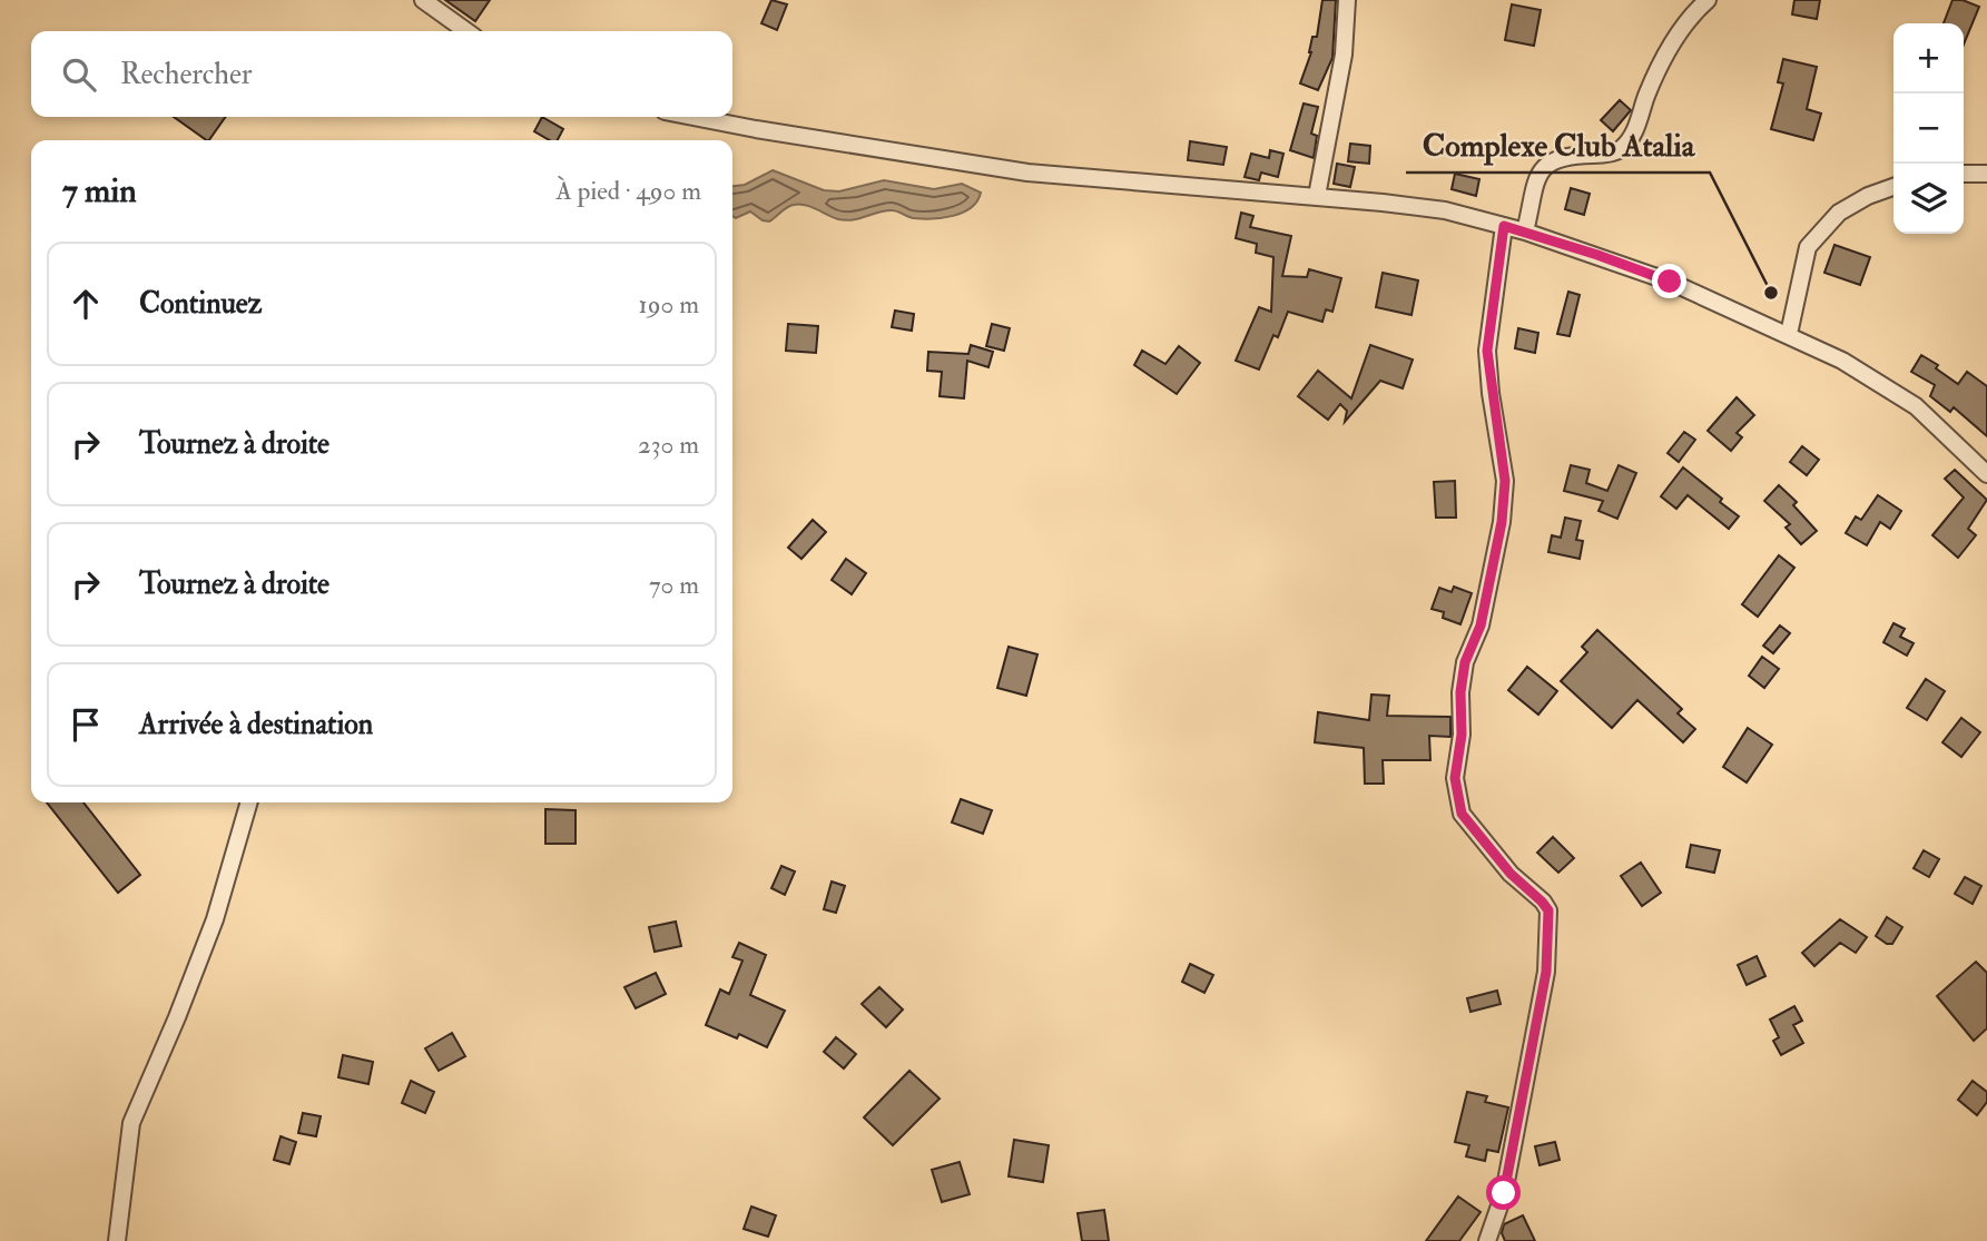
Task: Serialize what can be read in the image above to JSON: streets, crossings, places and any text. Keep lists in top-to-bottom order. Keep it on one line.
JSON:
{"places":["Complexe Club Atalia"],"page":{"map_buttons":["+","−"],"search":"Rechercher","heading":["7 min","À pied · 490 m"],"list":[["Continuez","190 m"],["Tournez à droite","230 m"],["Tournez à droite","70 m"],"Arrivée à destination"]}}
